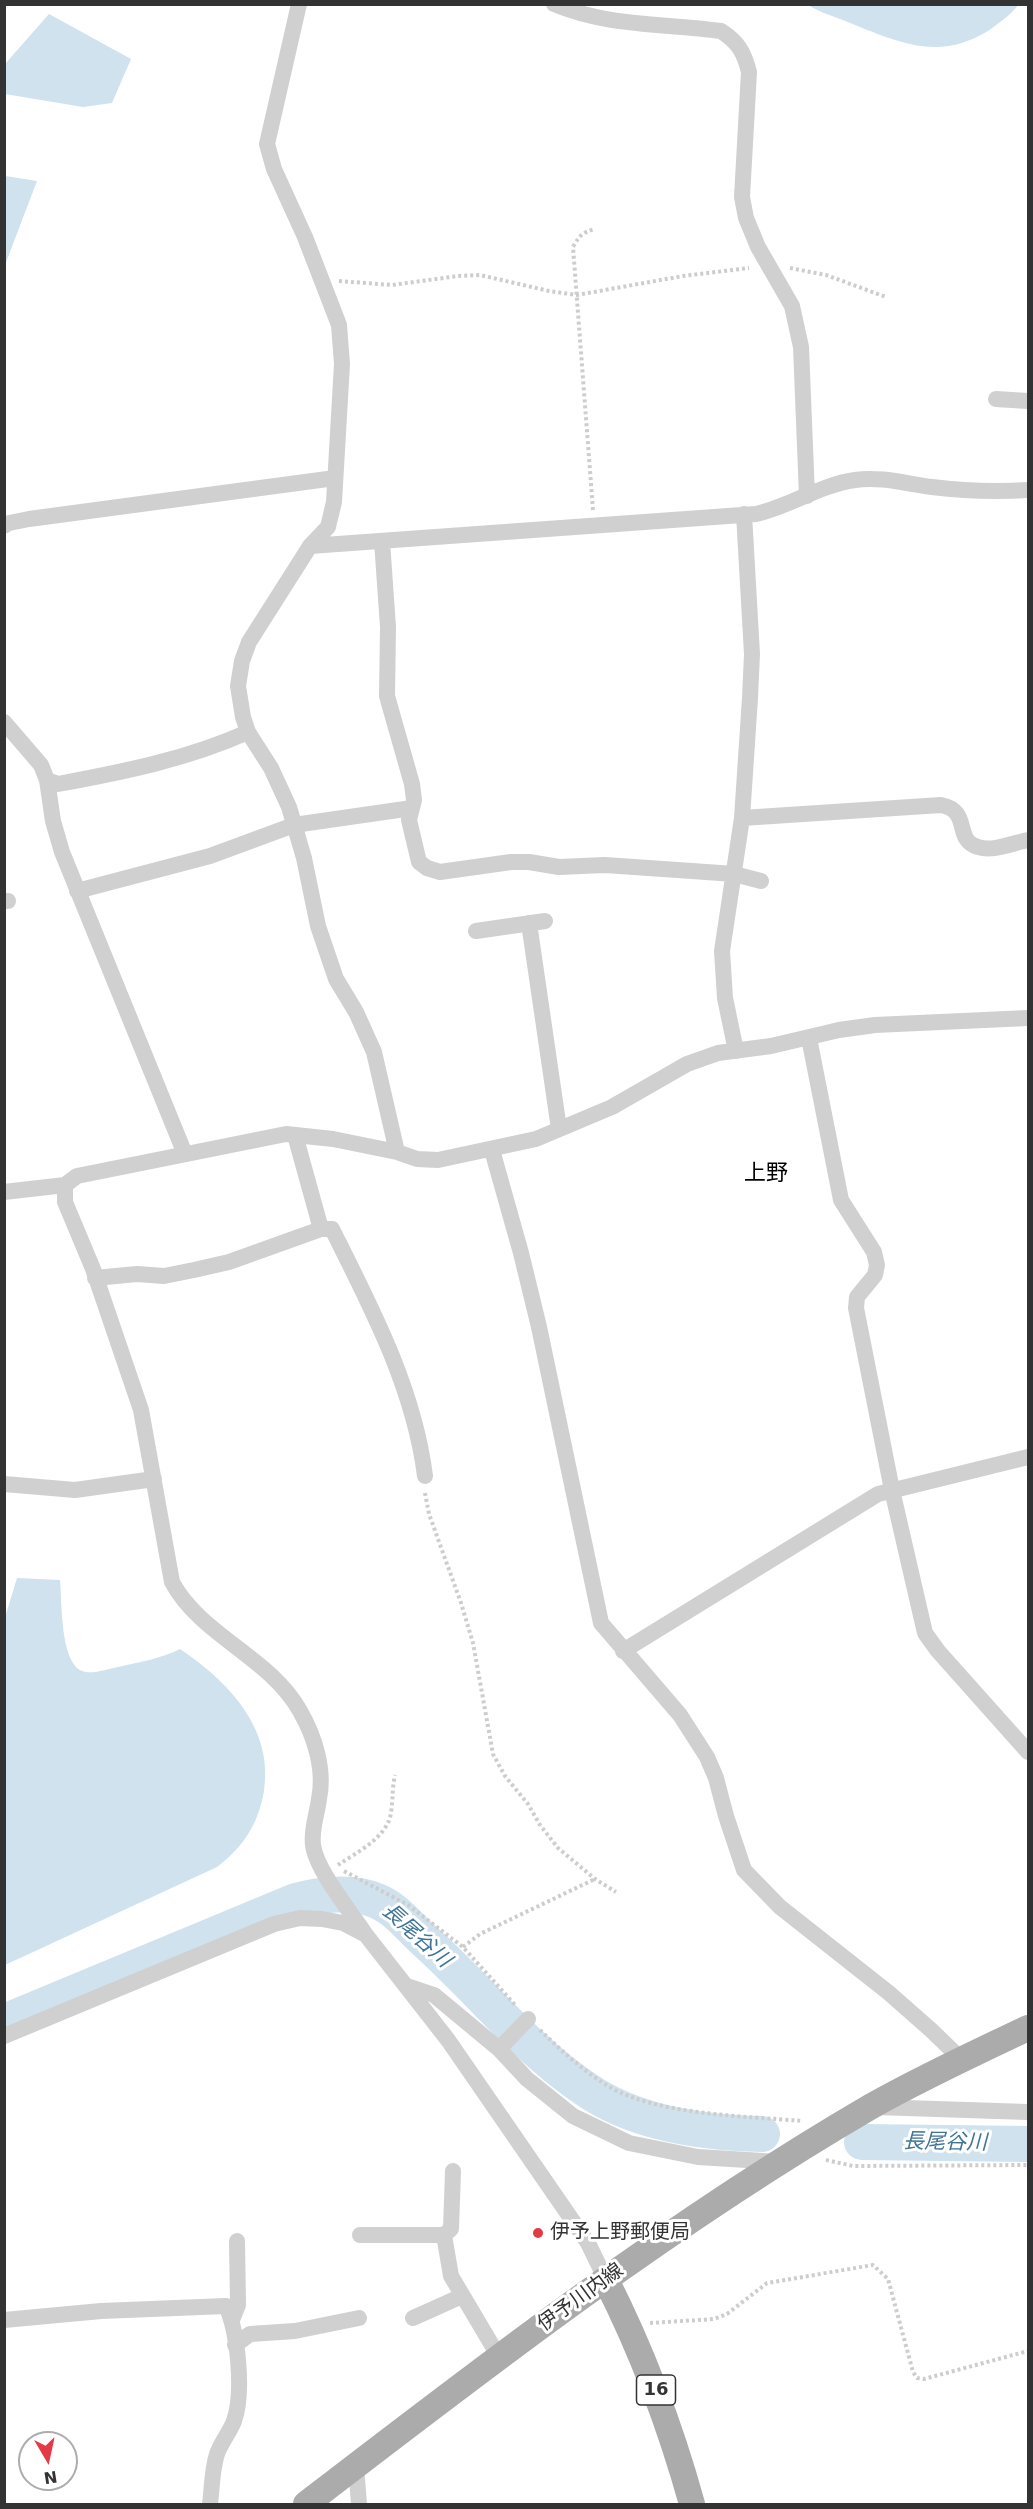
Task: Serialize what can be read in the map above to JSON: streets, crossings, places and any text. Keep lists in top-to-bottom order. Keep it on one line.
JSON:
{"streets":{"main road":["伊予川内線","16"]},"crossings":[["伊予川内線","16"]],"districts":["上野"],"water":["長尾谷川"],"places":["伊予上野郵便局"],"north":"bottom"}
